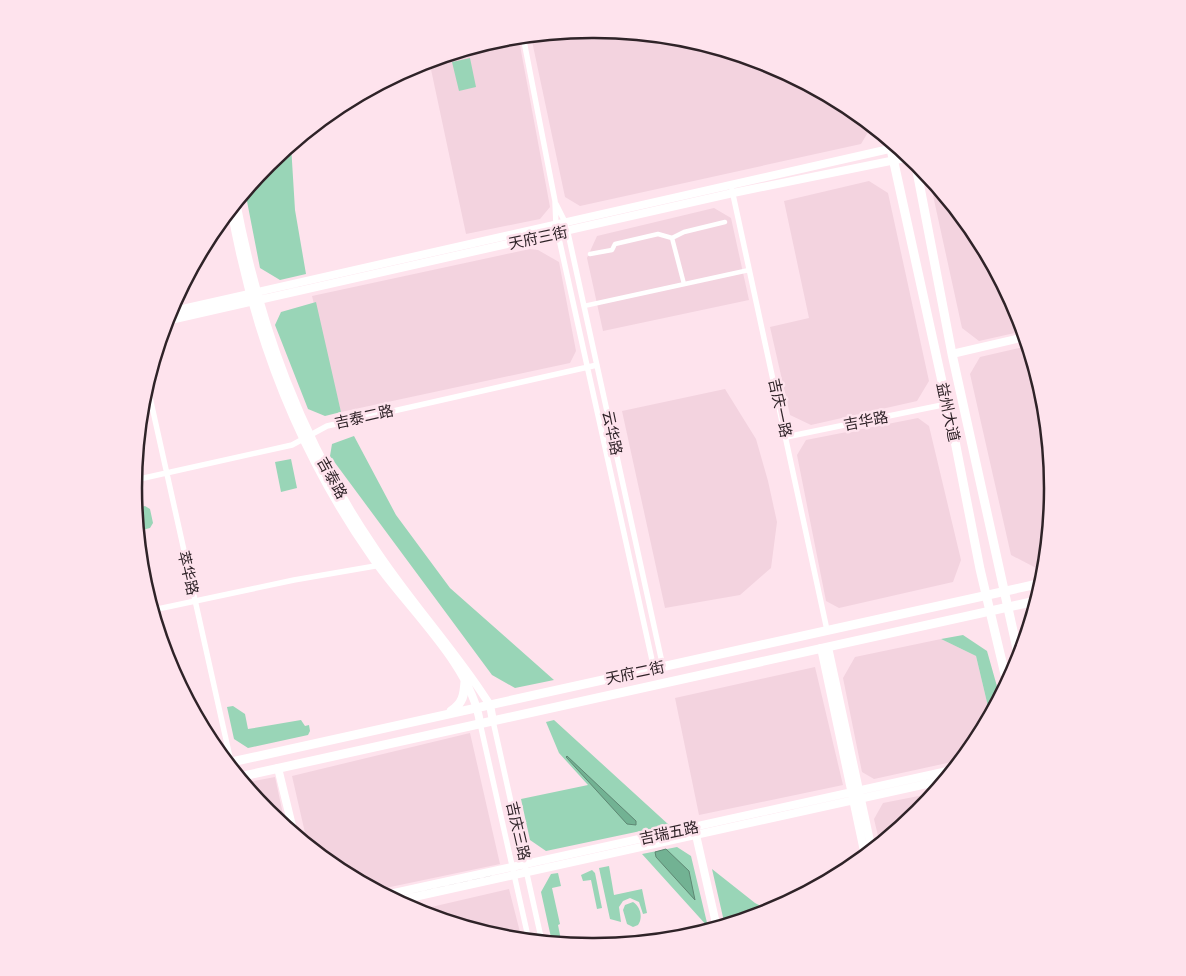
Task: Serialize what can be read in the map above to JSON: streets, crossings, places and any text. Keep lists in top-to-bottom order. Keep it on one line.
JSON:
{"streets":{"main road":["益州大道","天府二街"],"street":["天府三街","吉庆一路","吉泰二路","吉华路","云华路","吉泰路","萃华路","吉庆三路","吉瑞五路"]},"crossings":[["天府三街","吉庆一路"],["天府三街","益州大道"],["天府三街","云华路"],["天府三街","吉泰路"],["吉庆一路","吉华路"],["吉庆一路","天府二街"],["益州大道","吉华路"],["益州大道","天府二街"],["吉泰二路","云华路"],["吉泰二路","吉泰路"],["吉泰二路","萃华路"],["云华路","天府二街"],["吉泰路","天府二街"],["吉泰路","吉庆三路"],["天府二街","吉庆三路"],["吉庆三路","吉瑞五路"]]}
